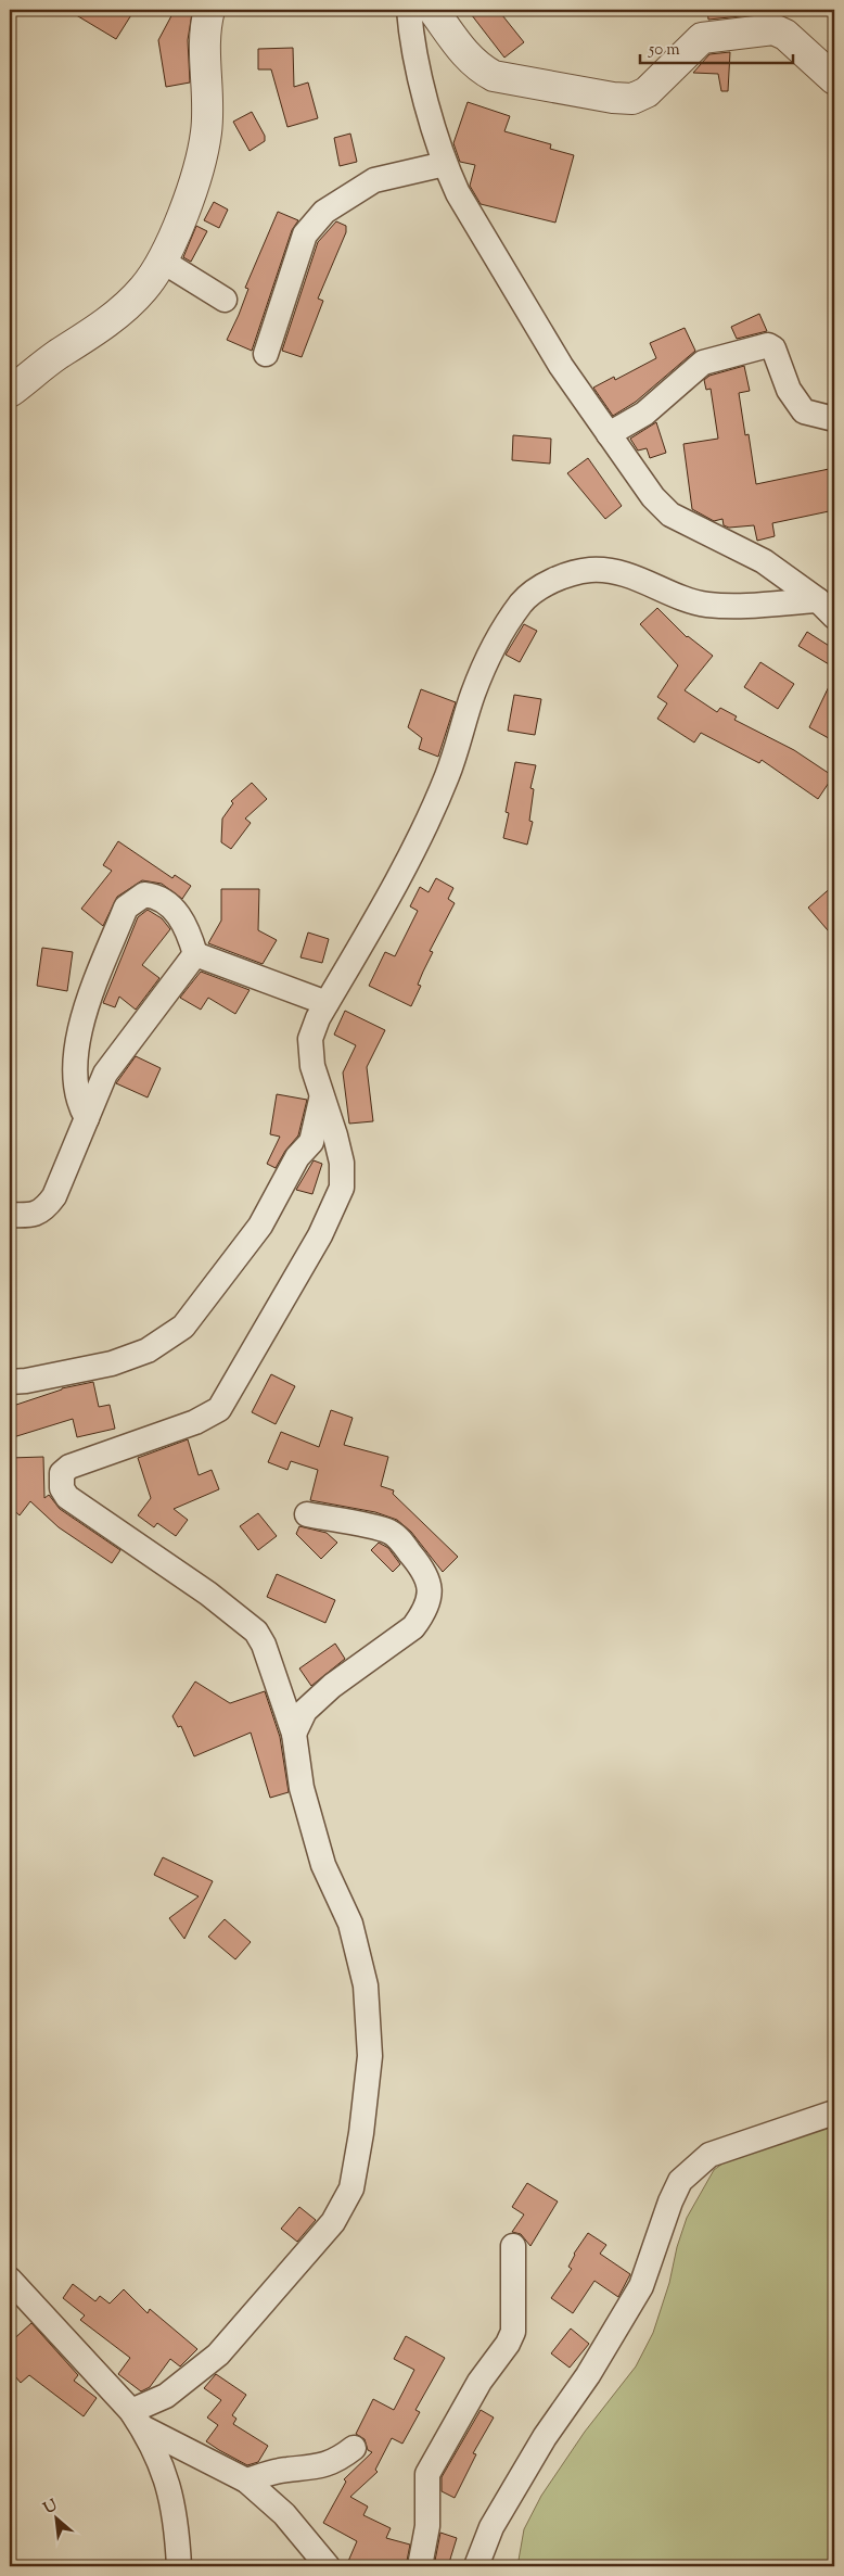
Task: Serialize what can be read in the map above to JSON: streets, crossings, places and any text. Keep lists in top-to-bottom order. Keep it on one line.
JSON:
{"scale_bar":"50 m","north":"top left"}
